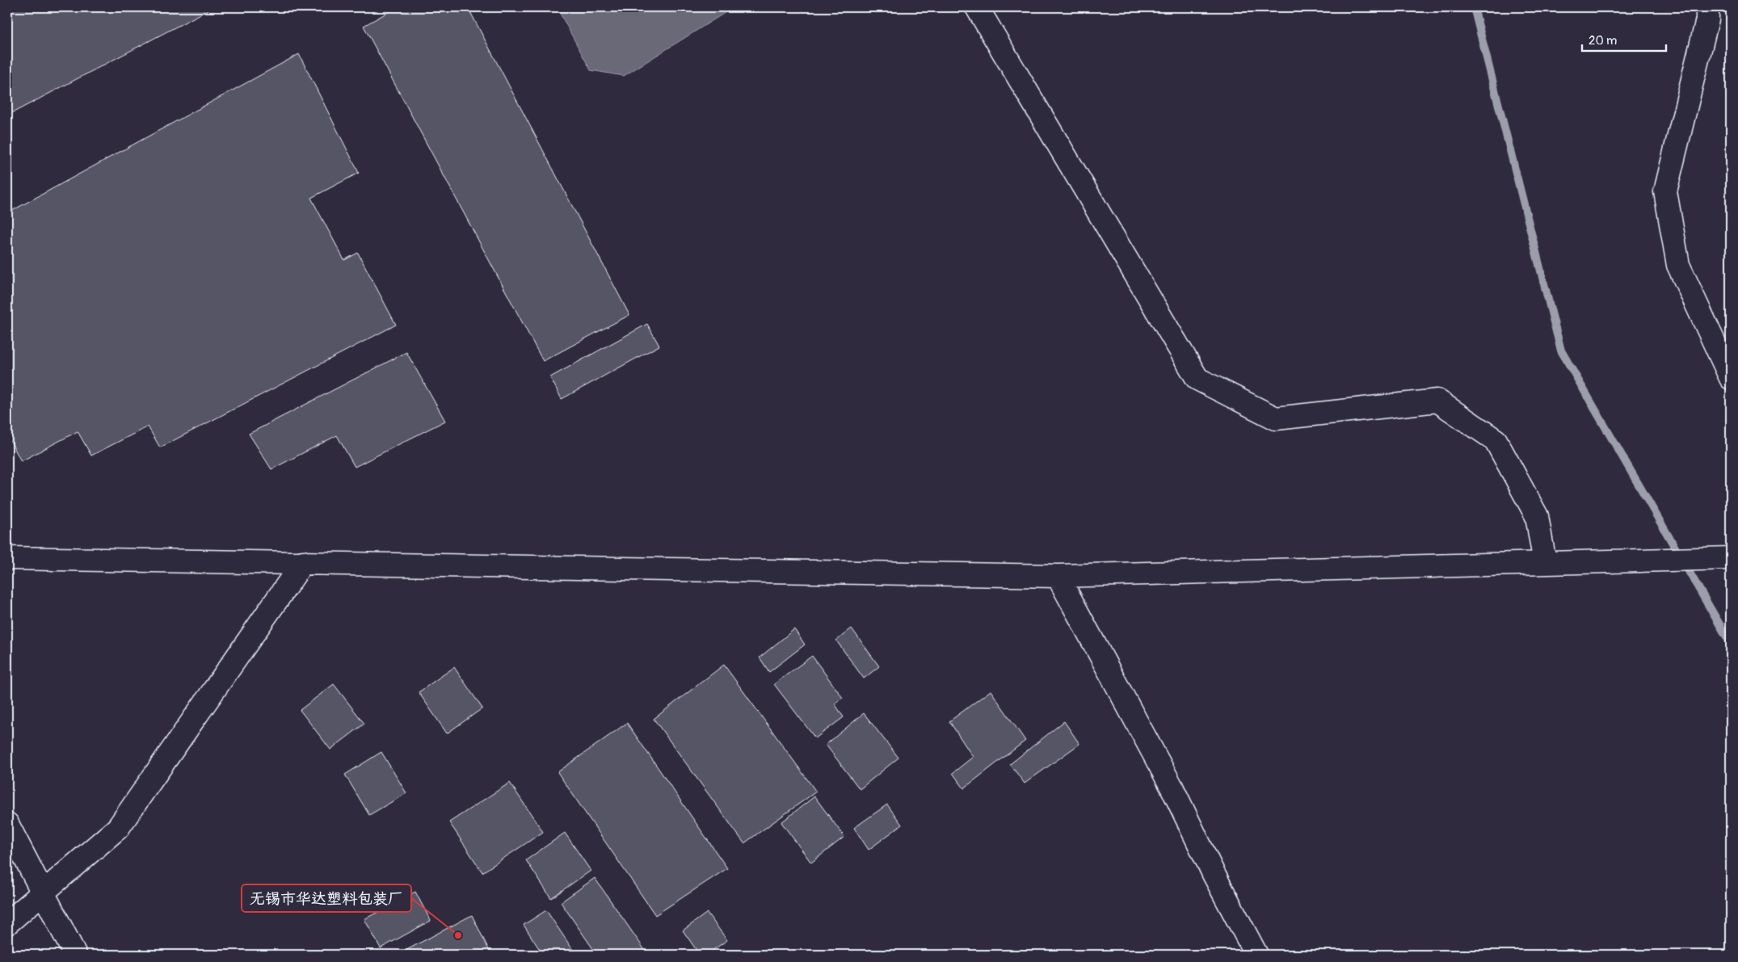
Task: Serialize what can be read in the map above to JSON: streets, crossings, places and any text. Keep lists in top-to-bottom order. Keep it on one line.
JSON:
{"places":["无锡市华达塑料包装厂"],"scale_bar":"20 m"}
